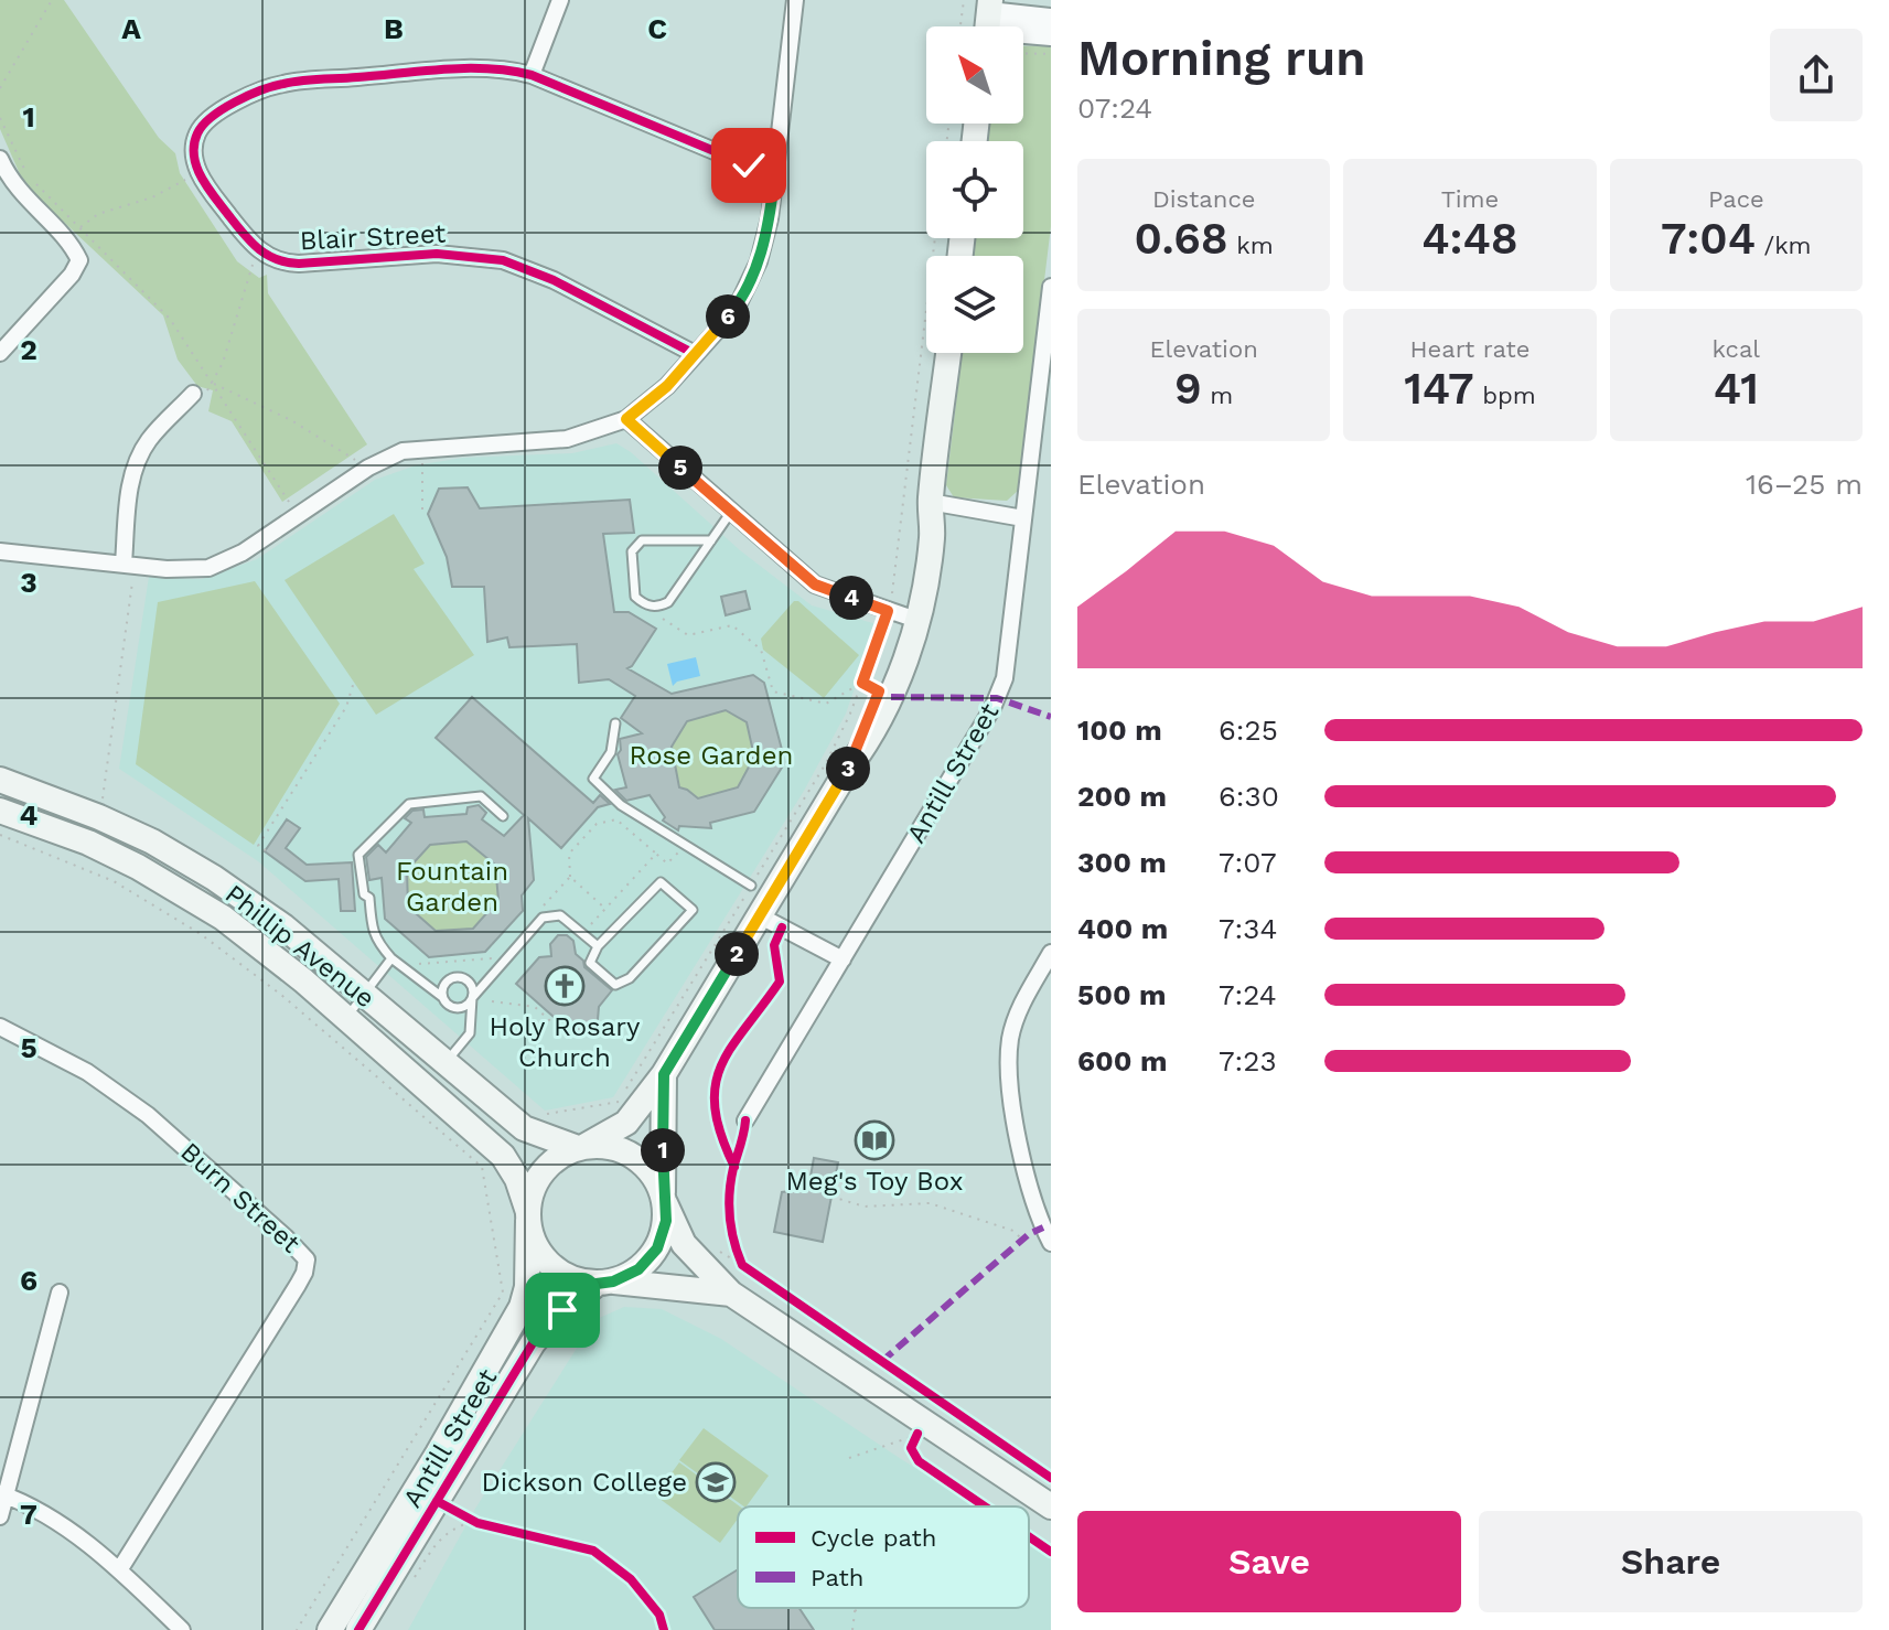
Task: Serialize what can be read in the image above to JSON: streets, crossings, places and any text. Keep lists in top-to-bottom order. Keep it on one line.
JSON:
{"streets":{"main road":["Antill Street","Phillip Avenue"],"street":["Blair Street","Burn Street"]},"crossings":[["Antill Street","Phillip Avenue"]],"parks":["Rose Garden","Fountain Garden"],"places":{"church":["Holy Rosary Church"],"library":["Meg's Toy Box"],"school or university":["Dickson College"]},"legend":["Cycle path","Path"],"north":"top left","page":{"heading":["Morning run","07:24"],"stats":[["Distance","0.68 km"],["Time","4:48"],["Pace","7:04 /km"],["Elevation","9 m"],["Heart rate","147 bpm"],["kcal","41"]],"pins":["6","5","4","3","2","1"],"chart":["Elevation","16–25 m"],"list":[{"name":"100 m","note":"6:25"},{"name":"200 m","note":"6:30"},{"name":"300 m","note":"7:07"},{"name":"400 m","note":"7:34"},{"name":"500 m","note":"7:24"},{"name":"600 m","note":"7:23"}],"buttons":["Save","Share"]},"grid":{"columns":["A","B","C"],"rows":["1","2","3","4","5","6","7"]}}
